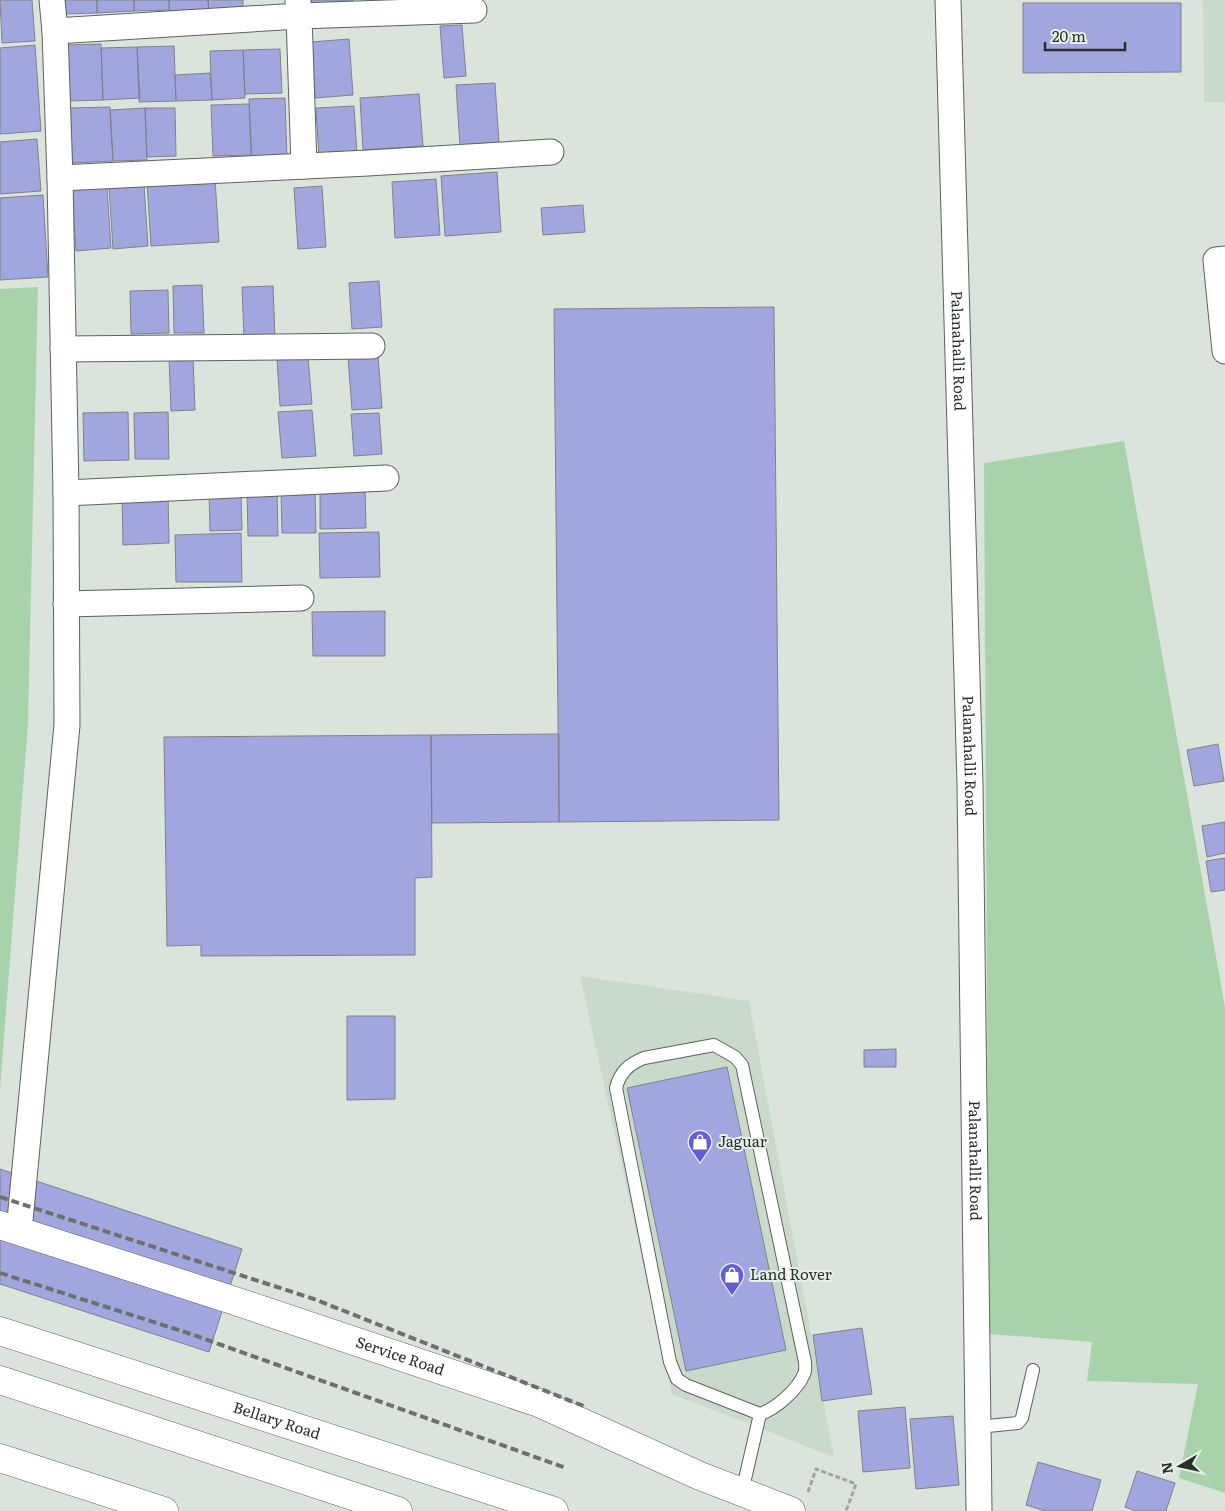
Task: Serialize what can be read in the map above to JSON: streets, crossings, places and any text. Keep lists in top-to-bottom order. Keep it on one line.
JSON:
{"streets":{"main road":["Service Road","Bellary Road"],"street":["Palanahalli Road"]},"places":{"shop":["Jaguar","Land Rover"]},"scale_bar":"20 m","north":"left"}
